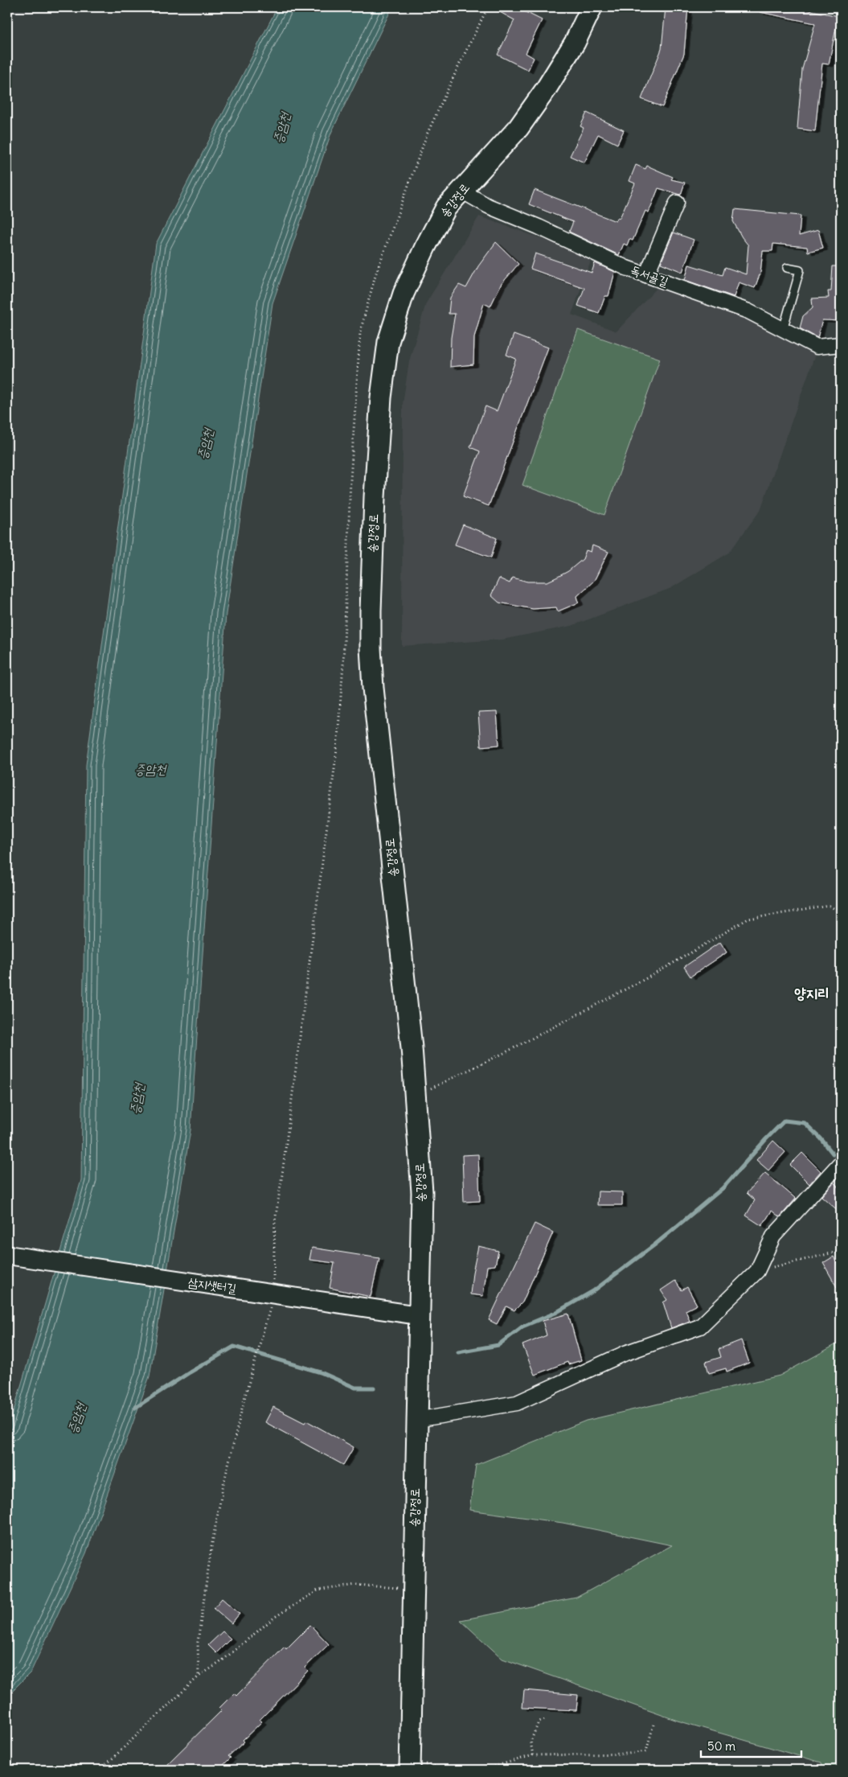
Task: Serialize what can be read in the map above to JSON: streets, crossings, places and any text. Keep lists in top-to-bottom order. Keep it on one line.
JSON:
{"streets":{"main road":["송강정로"],"street":["독서골길","삼지샛터길"]},"crossings":[["송강정로","독서골길"],["송강정로","삼지샛터길"]],"districts":["양지리"],"water":["증암천"],"scale_bar":"50 m"}
